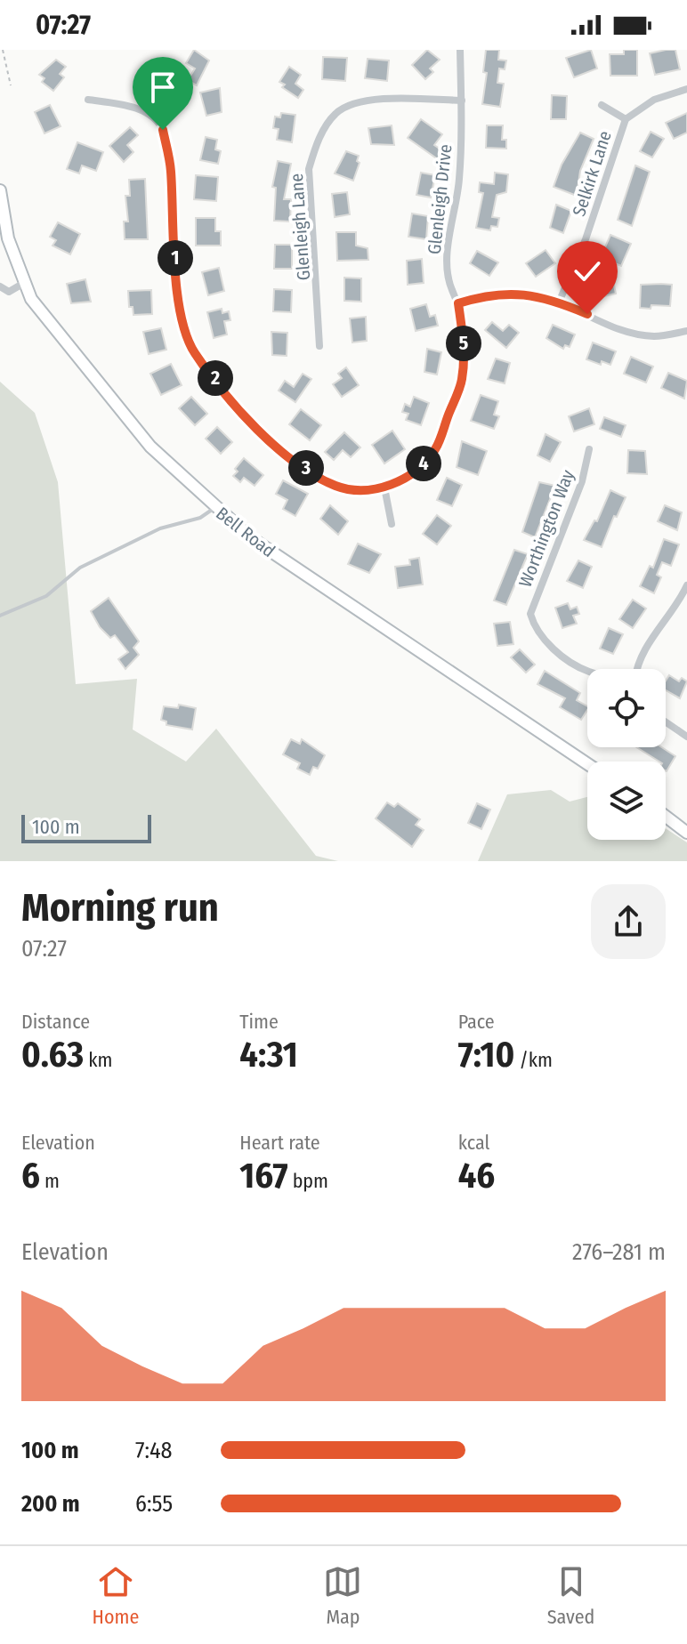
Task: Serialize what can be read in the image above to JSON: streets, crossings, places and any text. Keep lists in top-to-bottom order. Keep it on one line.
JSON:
{"streets":{"street":["Selkirk Lane","Glenleigh Drive","Glenleigh Lane","Worthington Way","Bell Road"]},"crossings":[["Glenleigh Drive","Glenleigh Lane"]],"scale_bar":"100 m","page":{"status":"07:27","pins":["1","5","2","4","3"],"scale":"100 m","heading":["Morning run","07:27"],"stats":[["Distance","0.63 km"],["Time","4:31"],["Pace","7:10 /km"],["Elevation","6 m"],["Heart rate","167 bpm"],["kcal","46"]],"chart":["Elevation","276–281 m"],"list":[{"name":"100 m","note":"7:48"},{"name":"200 m","note":"6:55"}],"tabs":["Home","Map","Saved"]}}
